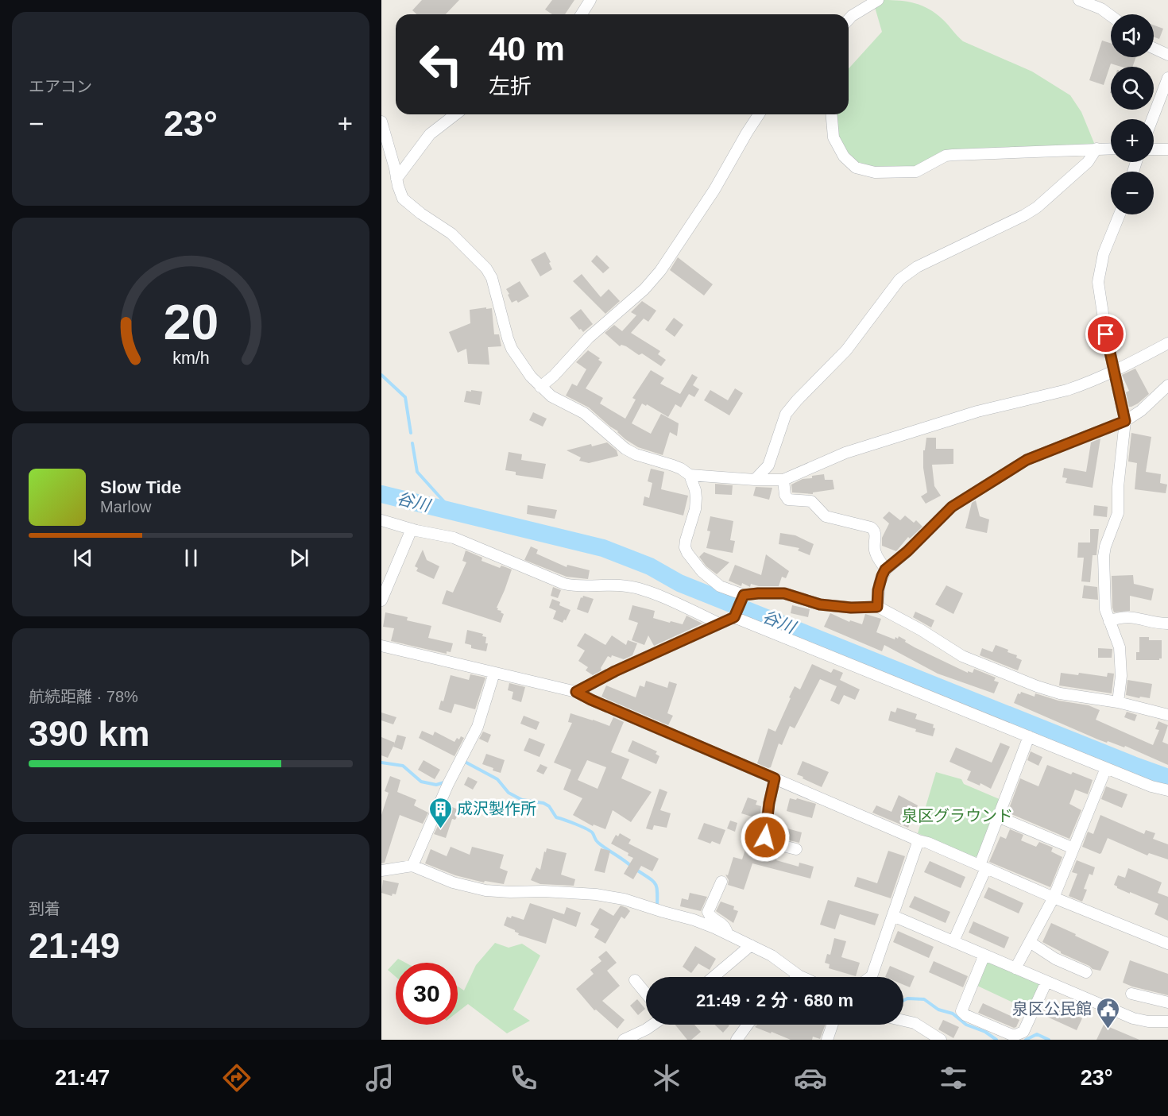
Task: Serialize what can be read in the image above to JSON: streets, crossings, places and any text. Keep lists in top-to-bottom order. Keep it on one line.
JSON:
{"water":["谷川"],"parks":["泉区グラウンド"],"places":{"building":["成沢製作所"],"public building":["泉区公民館"]},"page":{"tile":["エアコン",["航続距離 · 78%","390 km"],["到着","21:49"]],"map_buttons":["+","−"],"turn":["40 m","左折"],"heat":["−","23°","+"],"song":["Slow Tide","Marlow"],"limit":"30","trip":"21:49 · 2 分 · 680 m","tabs":["21:47","23°"],"gauge":["20","km/h"]}}
